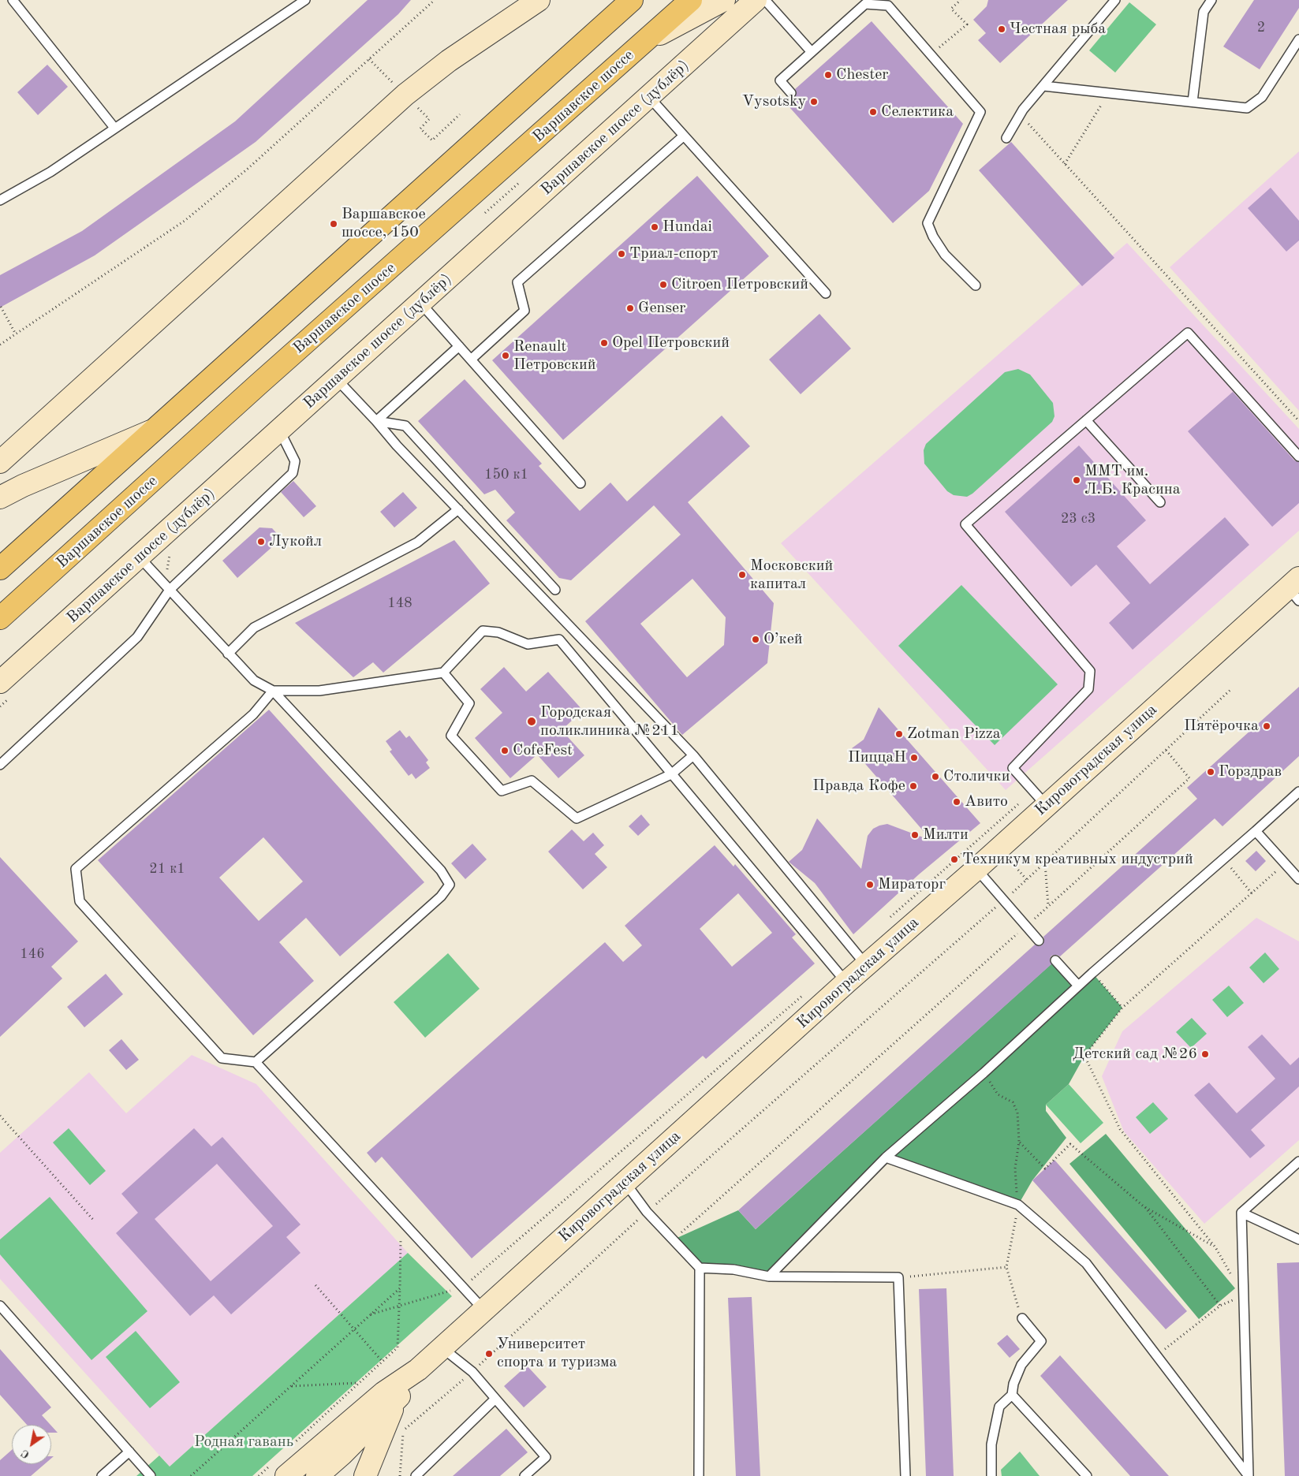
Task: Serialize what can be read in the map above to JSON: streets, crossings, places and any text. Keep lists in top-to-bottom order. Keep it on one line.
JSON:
{"streets":{"main road":["Варшавское шоссе","Варшавское шоссе (дублёр)","Кировоградская улица"]},"parks":["Родная гавань"],"places":["Честная рыба","Chester","Vysotsky","Селектика","Варшавское шоссе, 150","Hundai","Триал-спорт","Citroen Петровский","Genser","Opel Петровский","Renault Петровский","ММТ им. Л.Б. Красина","Лукойл","Московский капитал","О’кей","Городская поликлиника №211","Пятёрочка","Zotman Pizza","CofeFest","ПиццаН","Горздрав","Столички","Правда Кофе","Авито","Милти","Техникум креативных индустрий","Мираторг","Детский сад №26","Университет спорта и туризма"],"house_numbers":["2","150 к1","23 с3","148","21 к1","146"],"north":"bottom left"}
